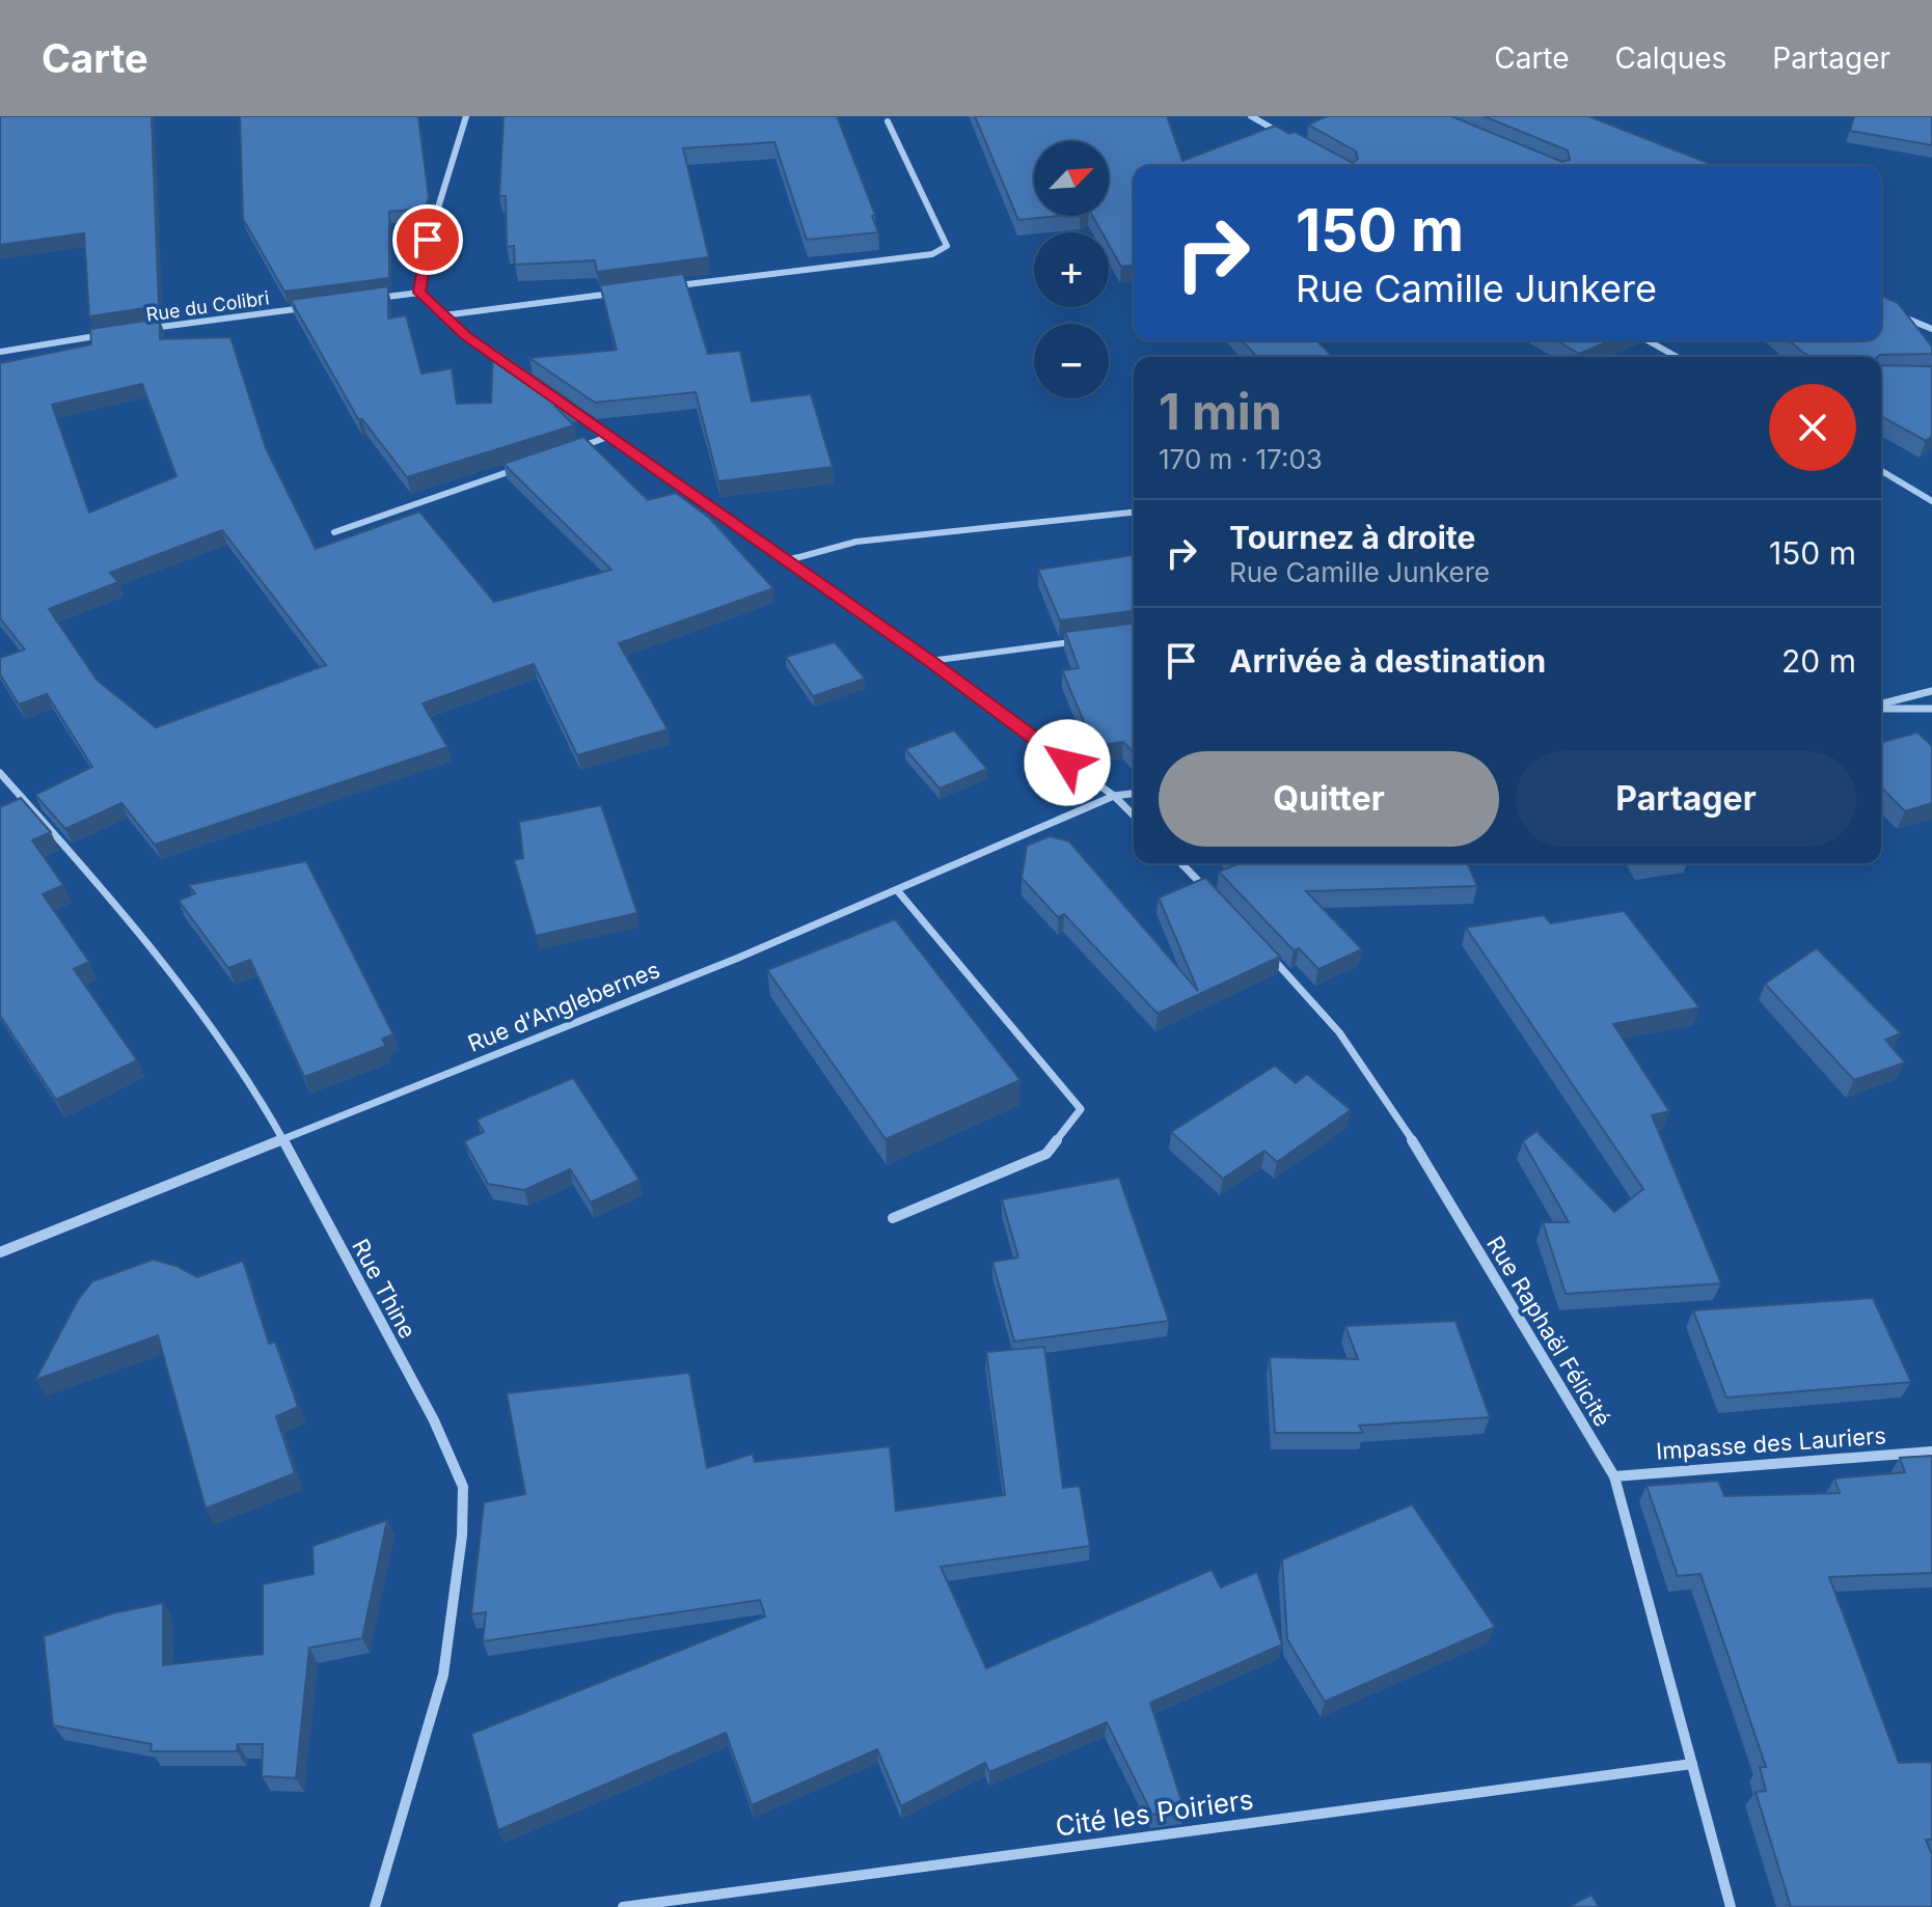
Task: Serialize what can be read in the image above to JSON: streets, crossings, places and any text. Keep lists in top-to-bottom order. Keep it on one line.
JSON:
{"streets":{"street":["Rue du Colibri","Rue d'Anglebernes","Rue Thine","Rue Raphaël Félicité","Impasse des Lauriers","Cité les Poiriers"]},"crossings":[["Rue d'Anglebernes","Rue Thine"],["Rue Raphaël Félicité","Impasse des Lauriers"],["Rue Raphaël Félicité","Cité les Poiriers"]],"north":"top right","page":{"header":"Carte","nav":["Carte","Calques","Partager"],"map_buttons":["+","−"],"turn":["150 m","Rue Camille Junkere"],"heading":["1 min","170 m · 17:03"],"list":[{"name":"Tournez à droite","note":"Rue Camille Junkere","value":"150 m"},{"name":"Arrivée à destination","value":"20 m"}],"buttons":["Quitter","Partager"]}}
